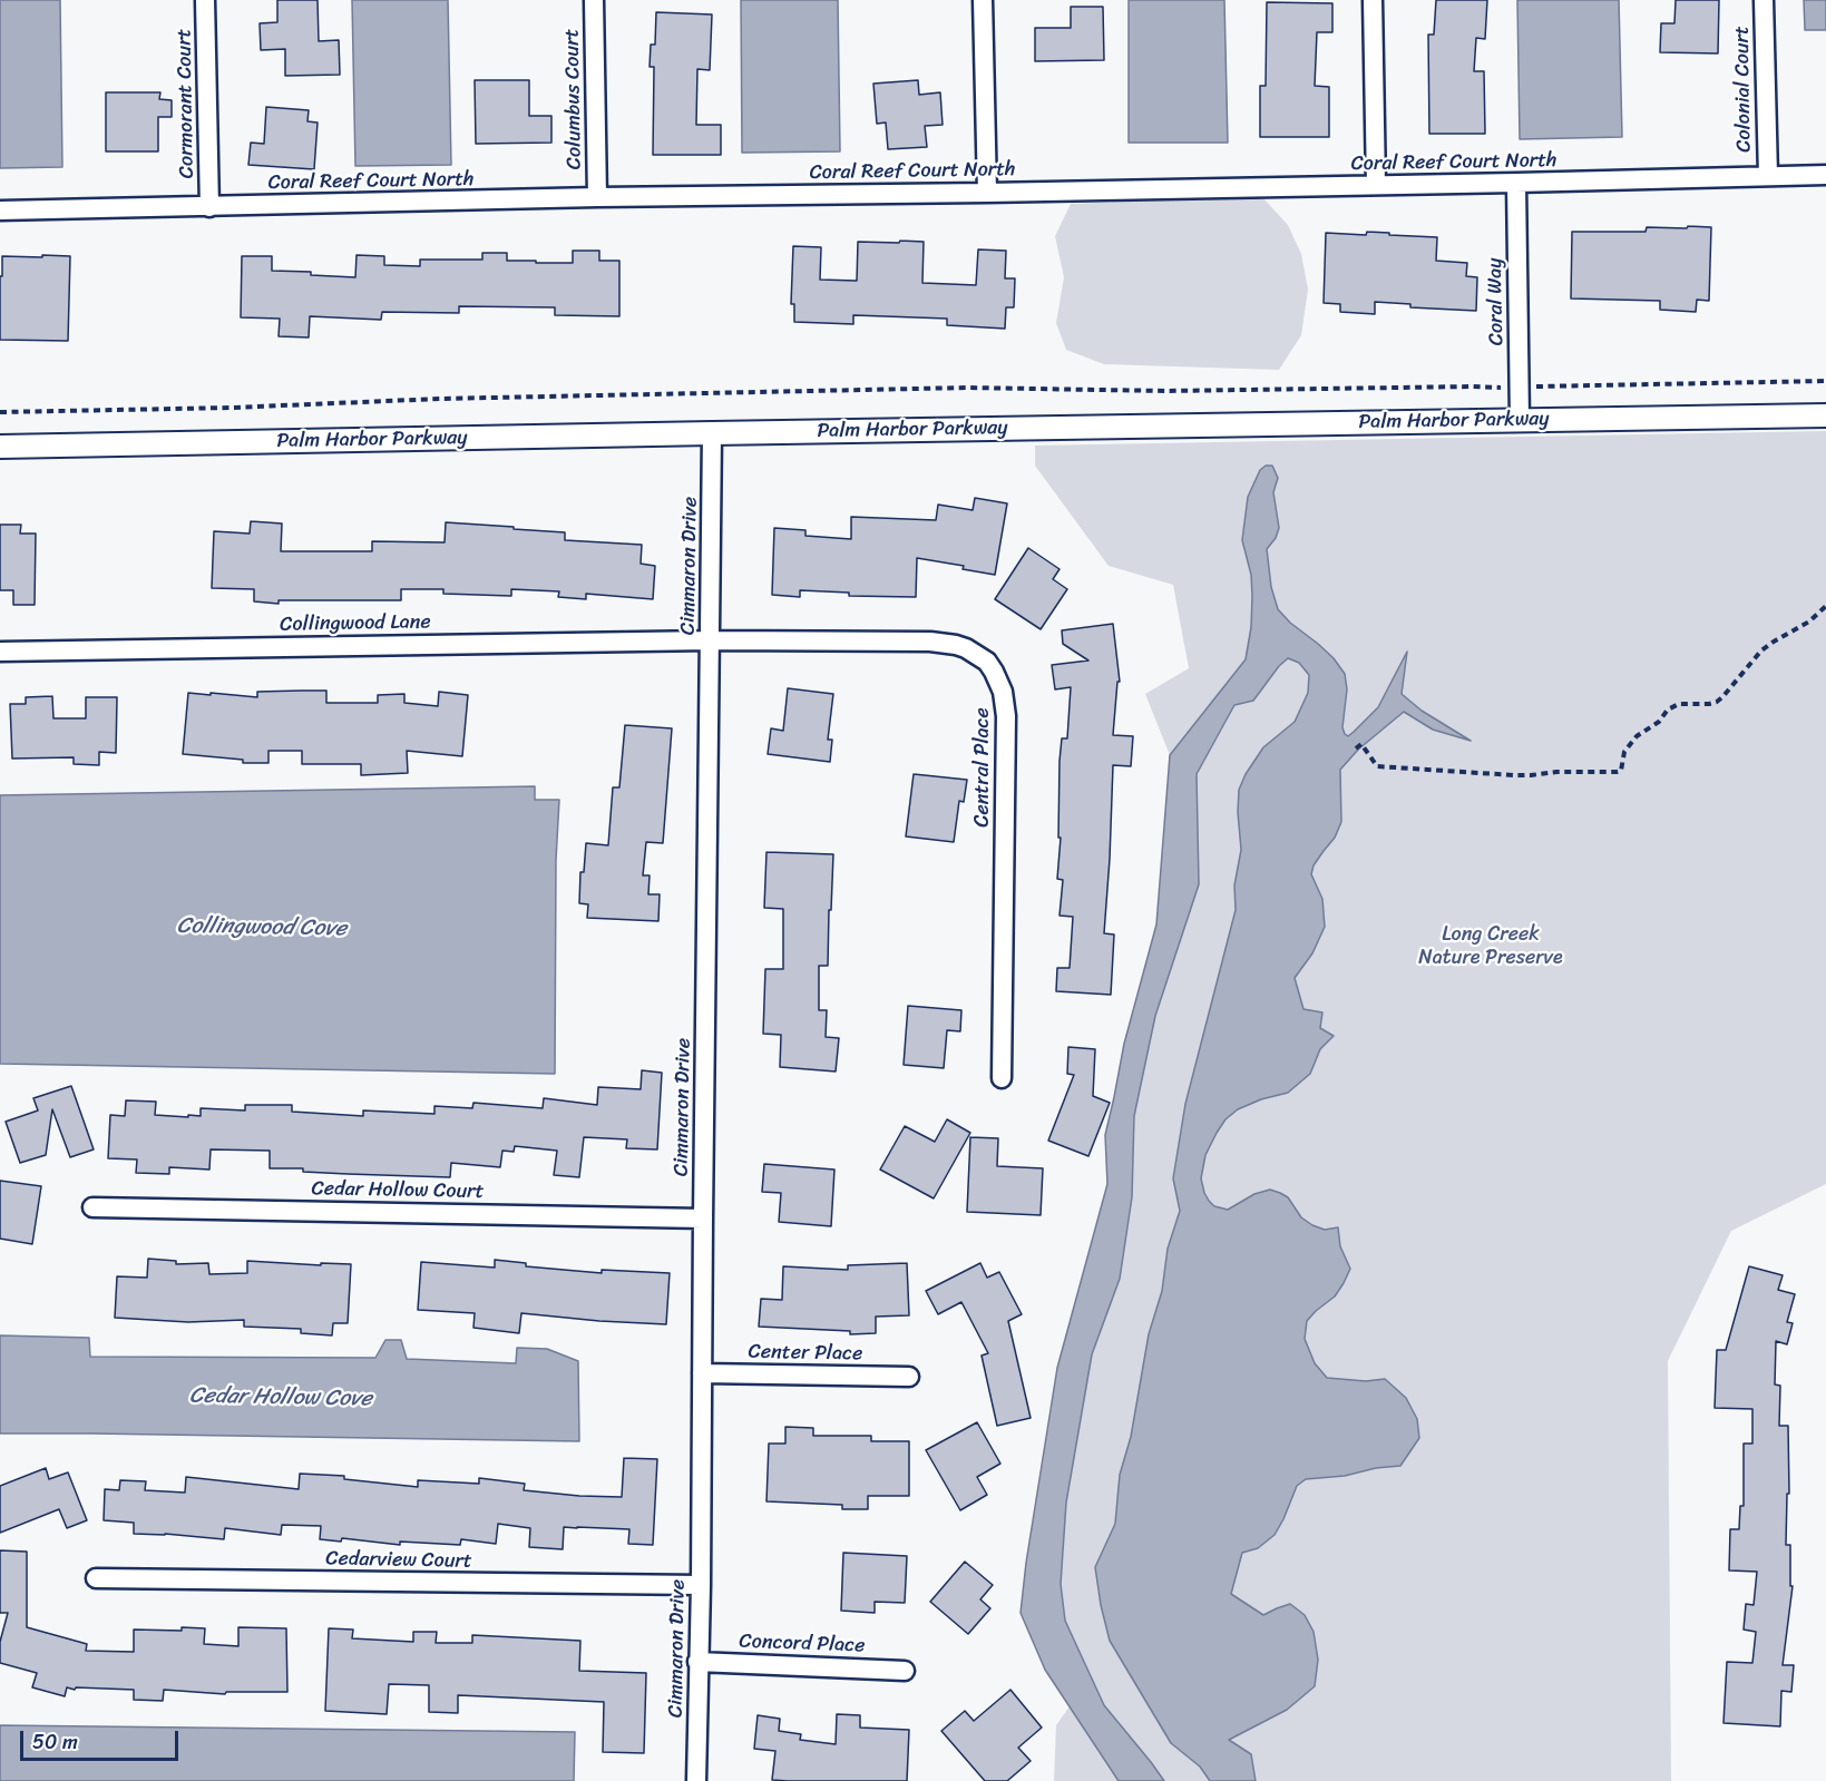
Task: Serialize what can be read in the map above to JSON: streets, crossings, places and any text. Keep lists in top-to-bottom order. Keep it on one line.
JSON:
{"streets":{"street":["Colonial Court","Columbus Court","Cormorant Court","Coral Reef Court North","Coral Way","Palm Harbor Parkway","Cimmaron Drive","Collingwood Lane","Central Place","Cedar Hollow Court","Center Place","Cedarview Court","Concord Place"]},"crossings":[["Colonial Court","Coral Reef Court North"],["Columbus Court","Coral Reef Court North"],["Cormorant Court","Coral Reef Court North"],["Coral Reef Court North","Coral Way"],["Coral Way","Palm Harbor Parkway"],["Palm Harbor Parkway","Cimmaron Drive"],["Cimmaron Drive","Collingwood Lane"],["Cimmaron Drive","Central Place"],["Cimmaron Drive","Cedar Hollow Court"],["Cimmaron Drive","Center Place"],["Cimmaron Drive","Cedarview Court"],["Cimmaron Drive","Concord Place"],["Collingwood Lane","Central Place"]],"water":["Collingwood Cove","Cedar Hollow Cove"],"parks":["Long Creek Nature Preserve"],"scale_bar":"50 m"}
